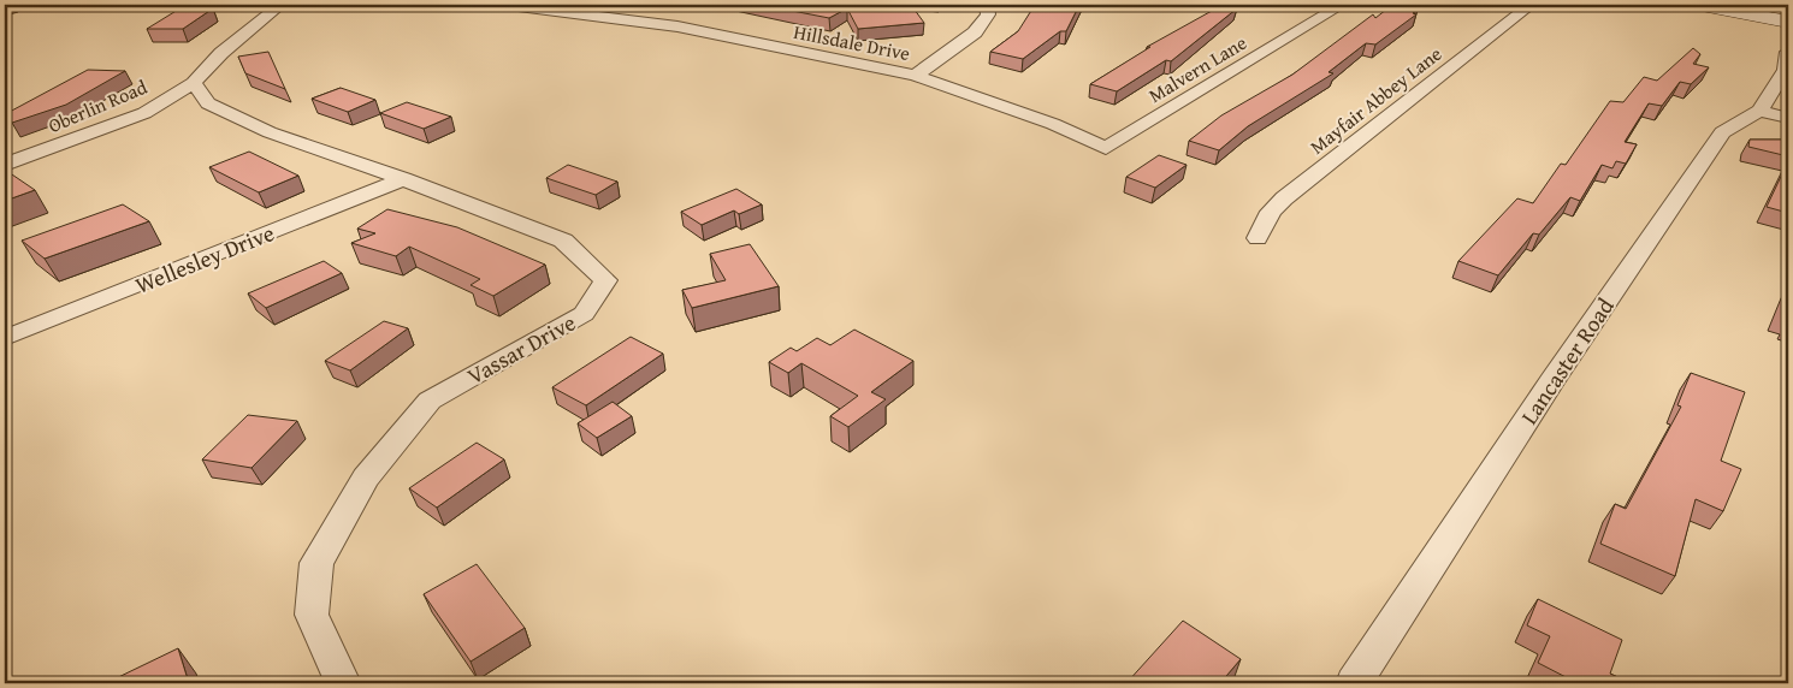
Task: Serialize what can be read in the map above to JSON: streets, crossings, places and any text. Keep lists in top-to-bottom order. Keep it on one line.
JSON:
{"streets":{"street":["Hillsdale Drive","Malvern Lane","Mayfair Abbey Lane","Oberlin Road","Wellesley Drive","Vassar Drive","Lancaster Road"]},"crossings":[["Hillsdale Drive","Malvern Lane"],["Oberlin Road","Vassar Drive"],["Wellesley Drive","Vassar Drive"]]}
